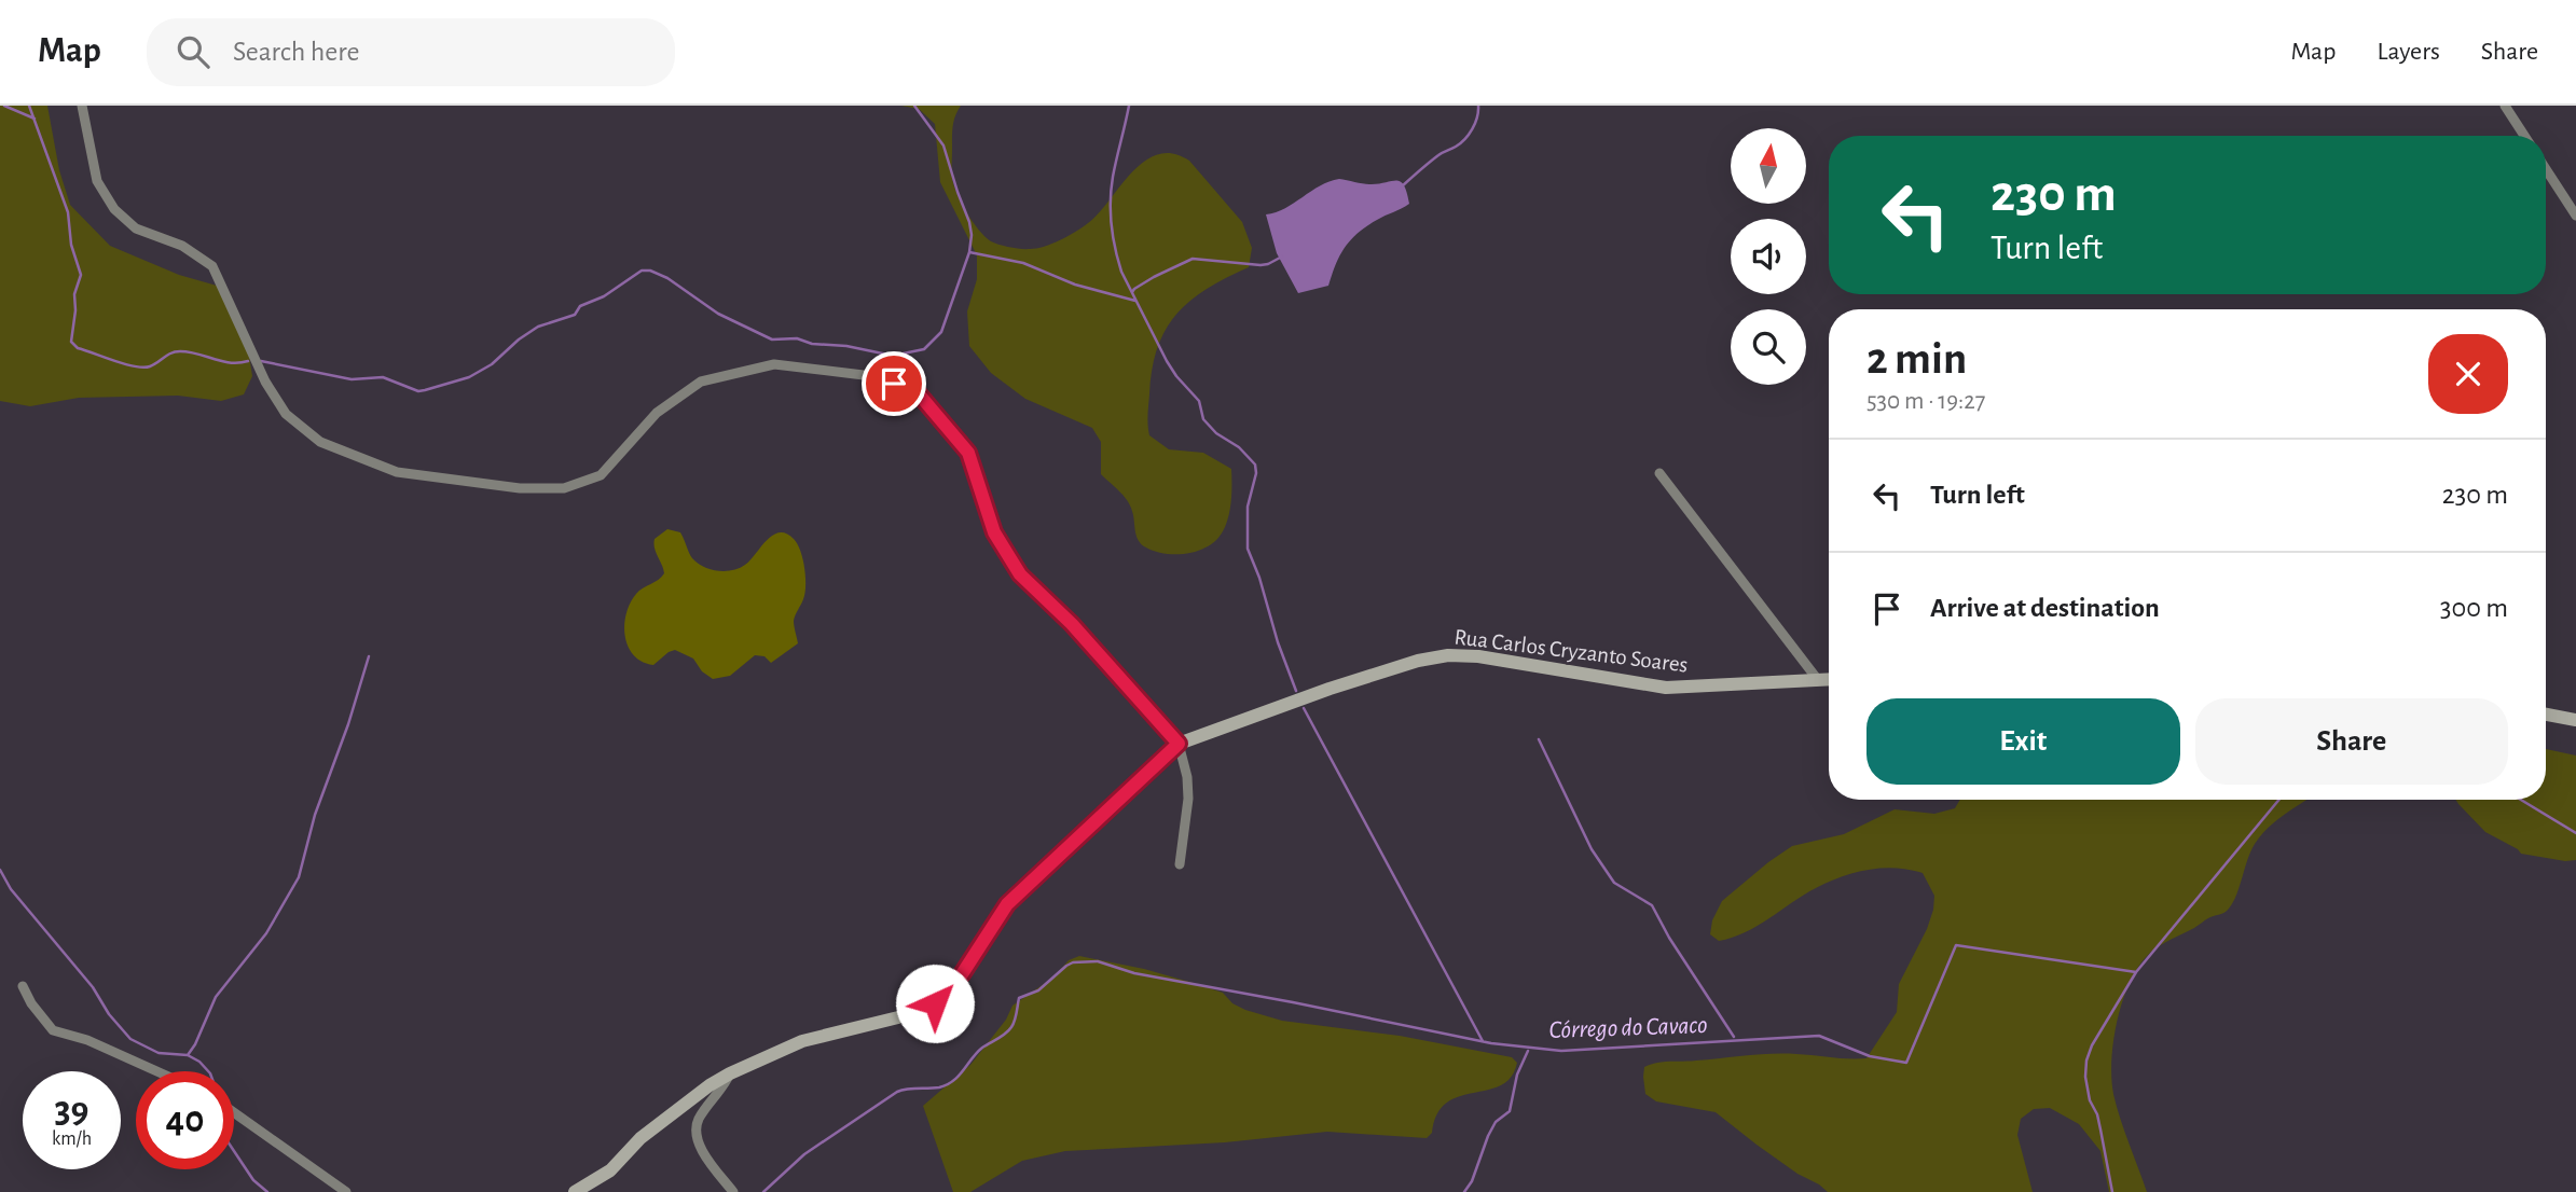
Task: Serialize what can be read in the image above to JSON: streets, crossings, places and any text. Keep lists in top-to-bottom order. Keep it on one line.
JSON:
{"streets":{"street":["Rua Carlos Cryzanto Soares"]},"water":["Córrego do Cavaco"],"north":"top","page":{"header":"Map","search":"Search here","nav":["Map","Layers","Share"],"turn":["230 m","Turn left"],"heading":["2 min","530 m · 19:27"],"list":[{"name":"Turn left","value":"230 m"},{"name":"Arrive at destination","value":"300 m"}],"buttons":["Exit","Share"],"speed":"39 km/h","limit":"40"}}
